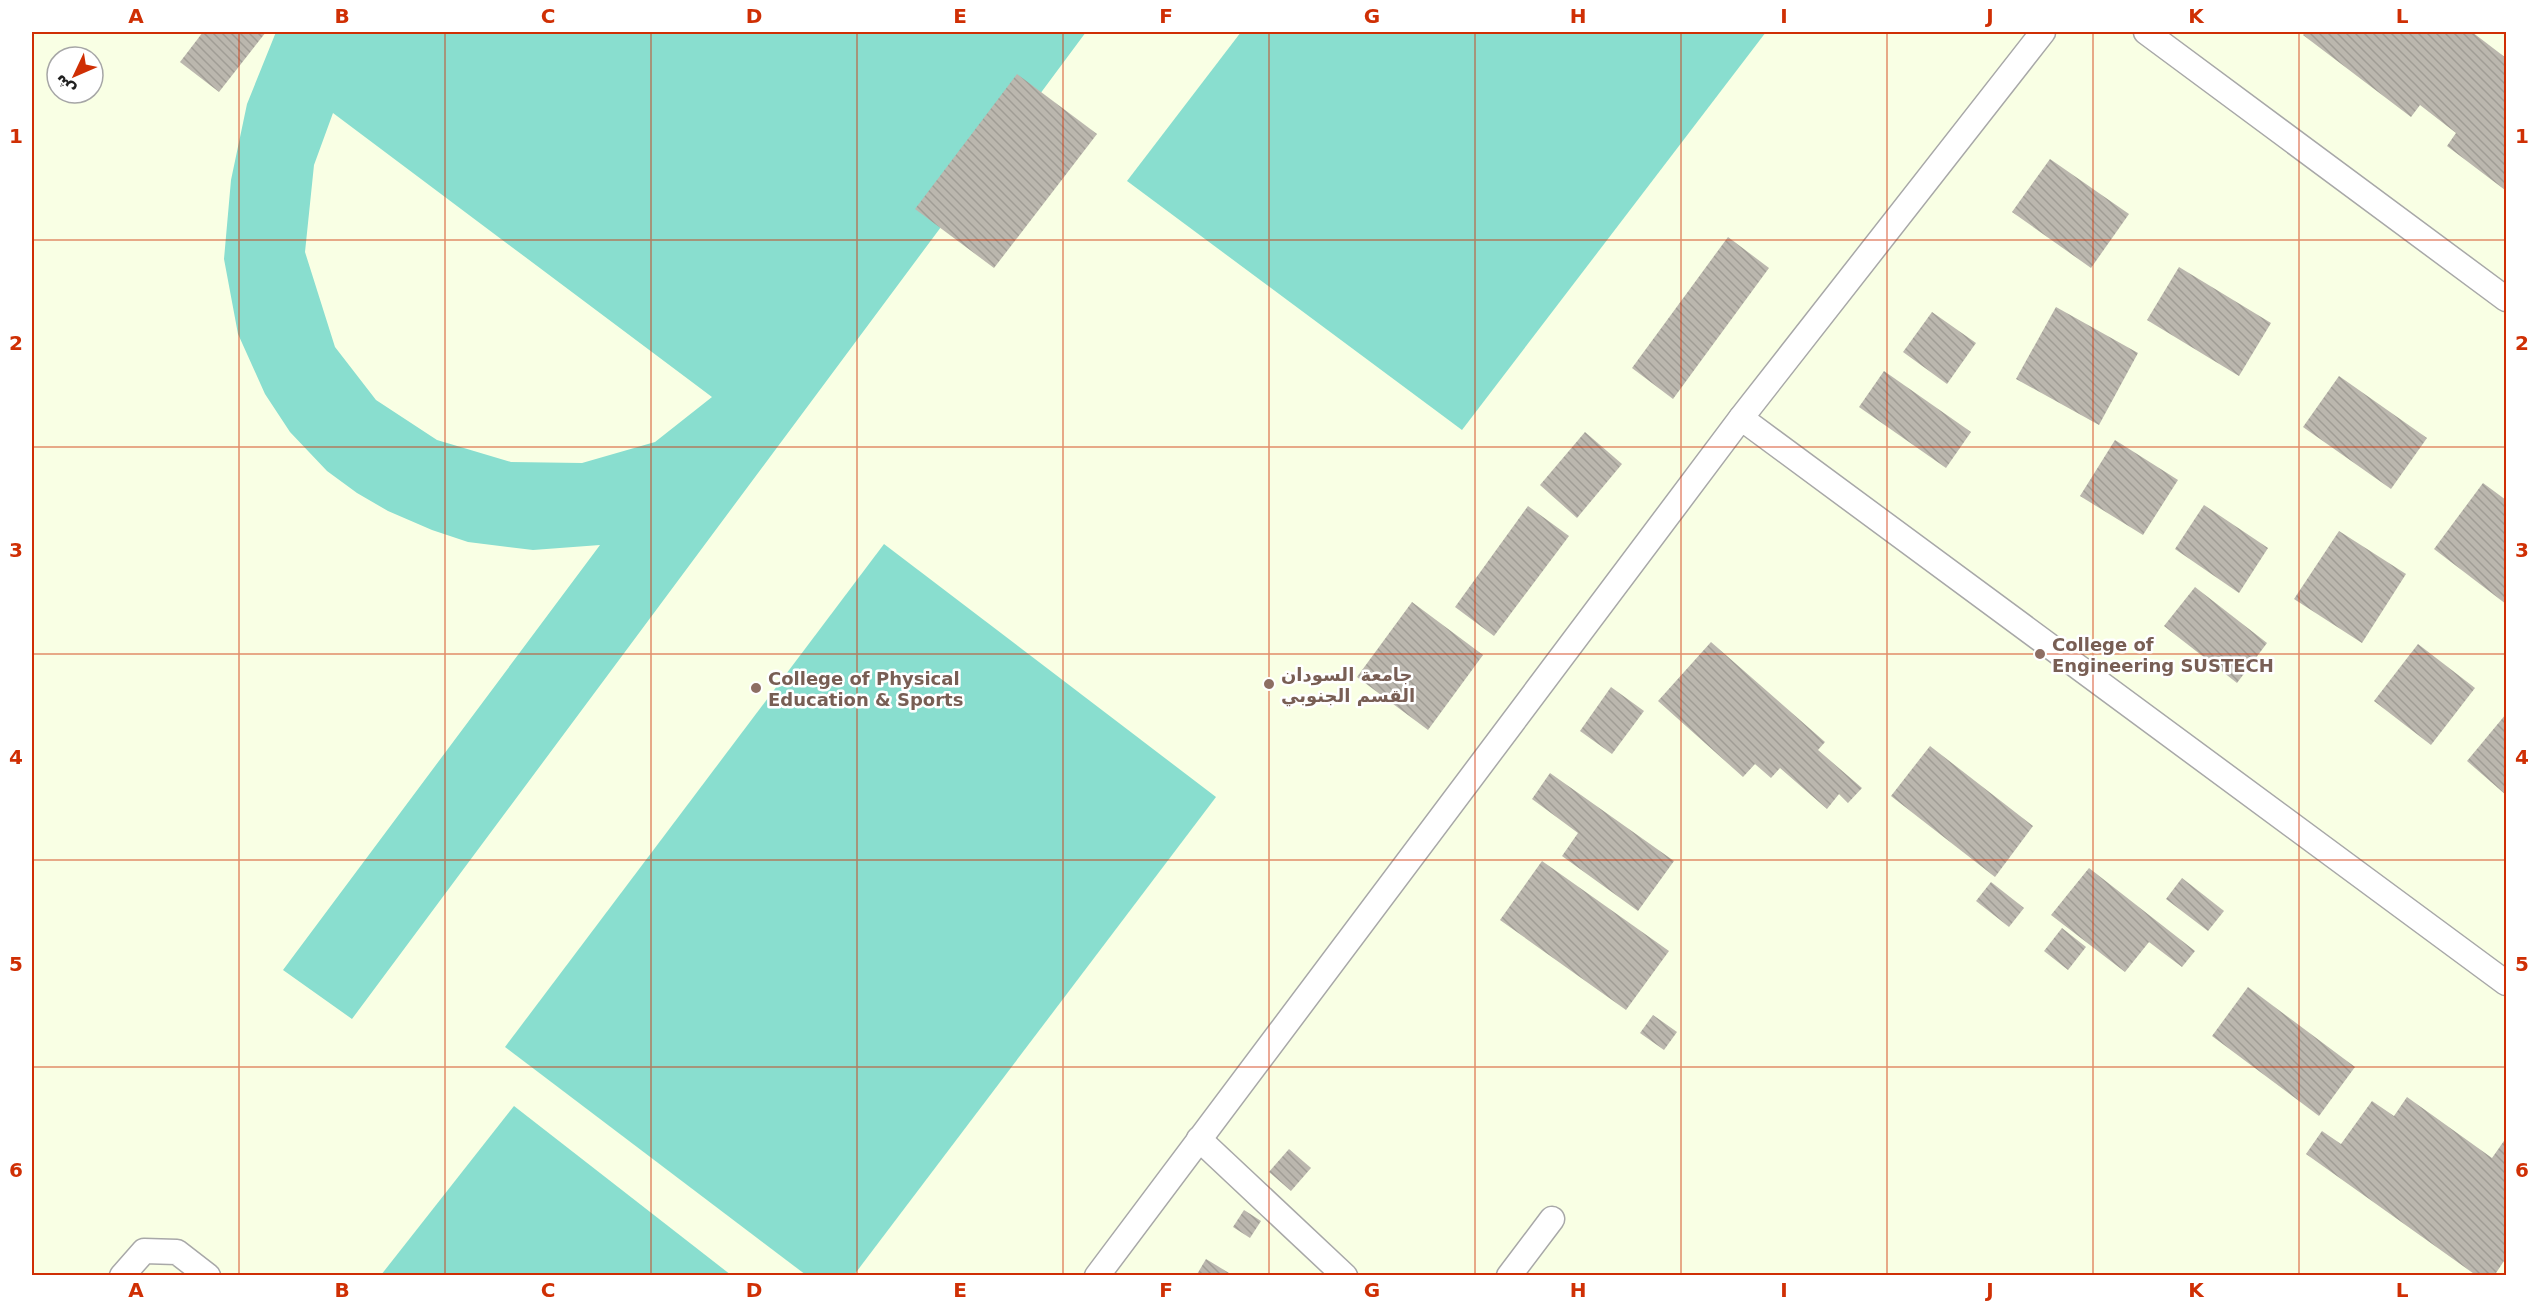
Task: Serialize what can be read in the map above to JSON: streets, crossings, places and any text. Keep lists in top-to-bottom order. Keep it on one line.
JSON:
{"places":["College of Engineering SUSTECH","جامعة السودان القسم الجنوبي","College of Physical Education & Sports"],"north":"bottom left","grid":{"columns":["A","B","C","D","E","F","G","H","I","J","K","L"],"rows":["1","2","3","4","5","6"]}}
